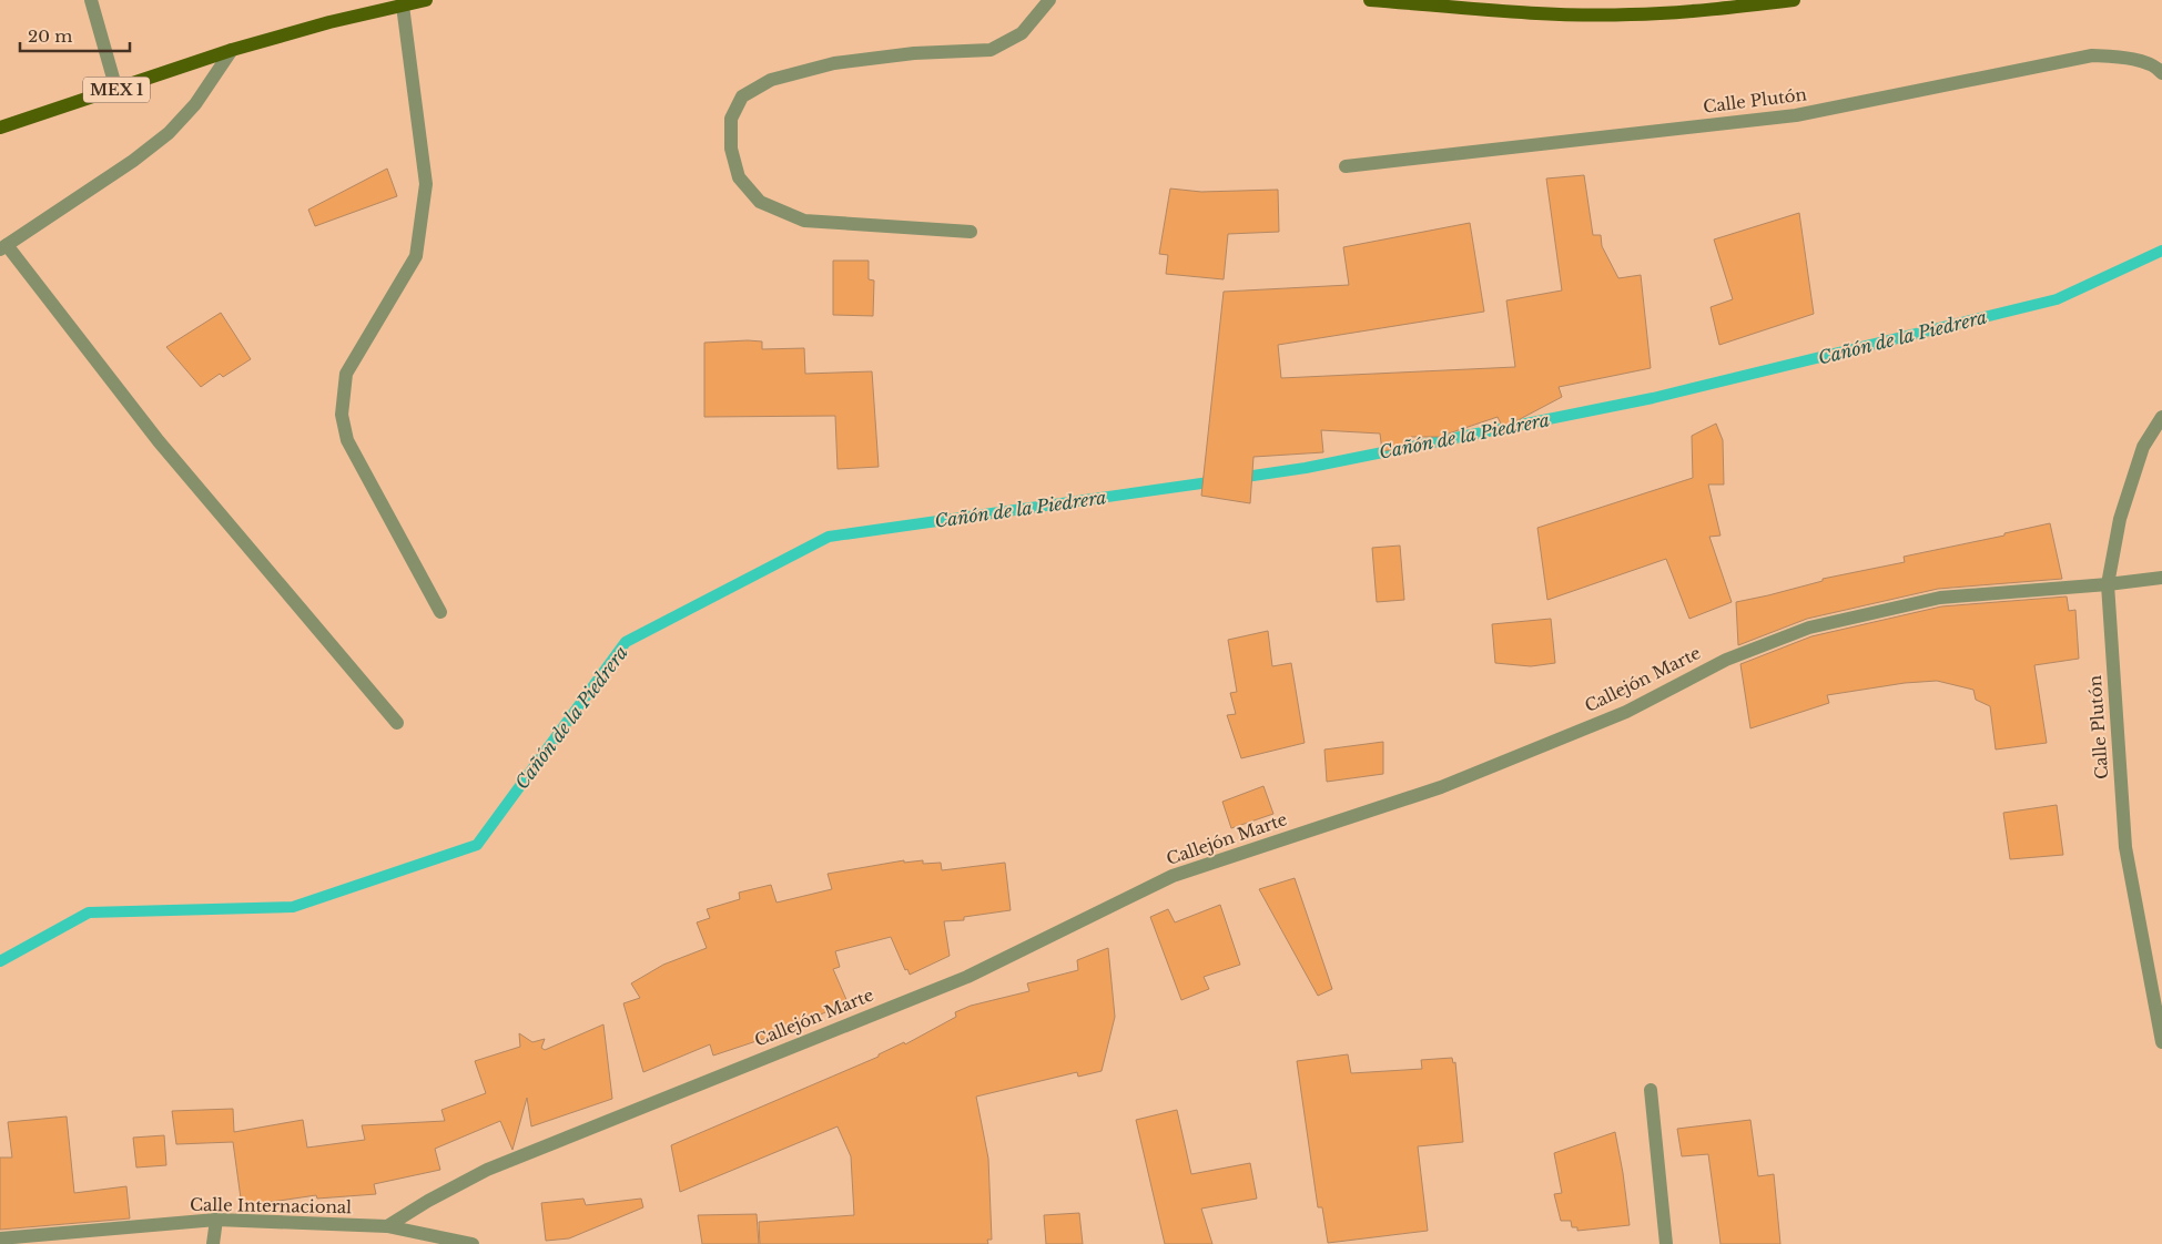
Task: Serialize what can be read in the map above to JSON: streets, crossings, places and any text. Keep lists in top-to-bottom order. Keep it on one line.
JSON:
{"streets":{"main road":["MEX 1"],"street":["Calle Plutón","Callejón Marte","Calle Internacional"]},"crossings":[["Calle Plutón","Callejón Marte"],["Callejón Marte","Calle Internacional"]],"water":["Cañón de la Piedrera"],"scale_bar":"20 m"}
